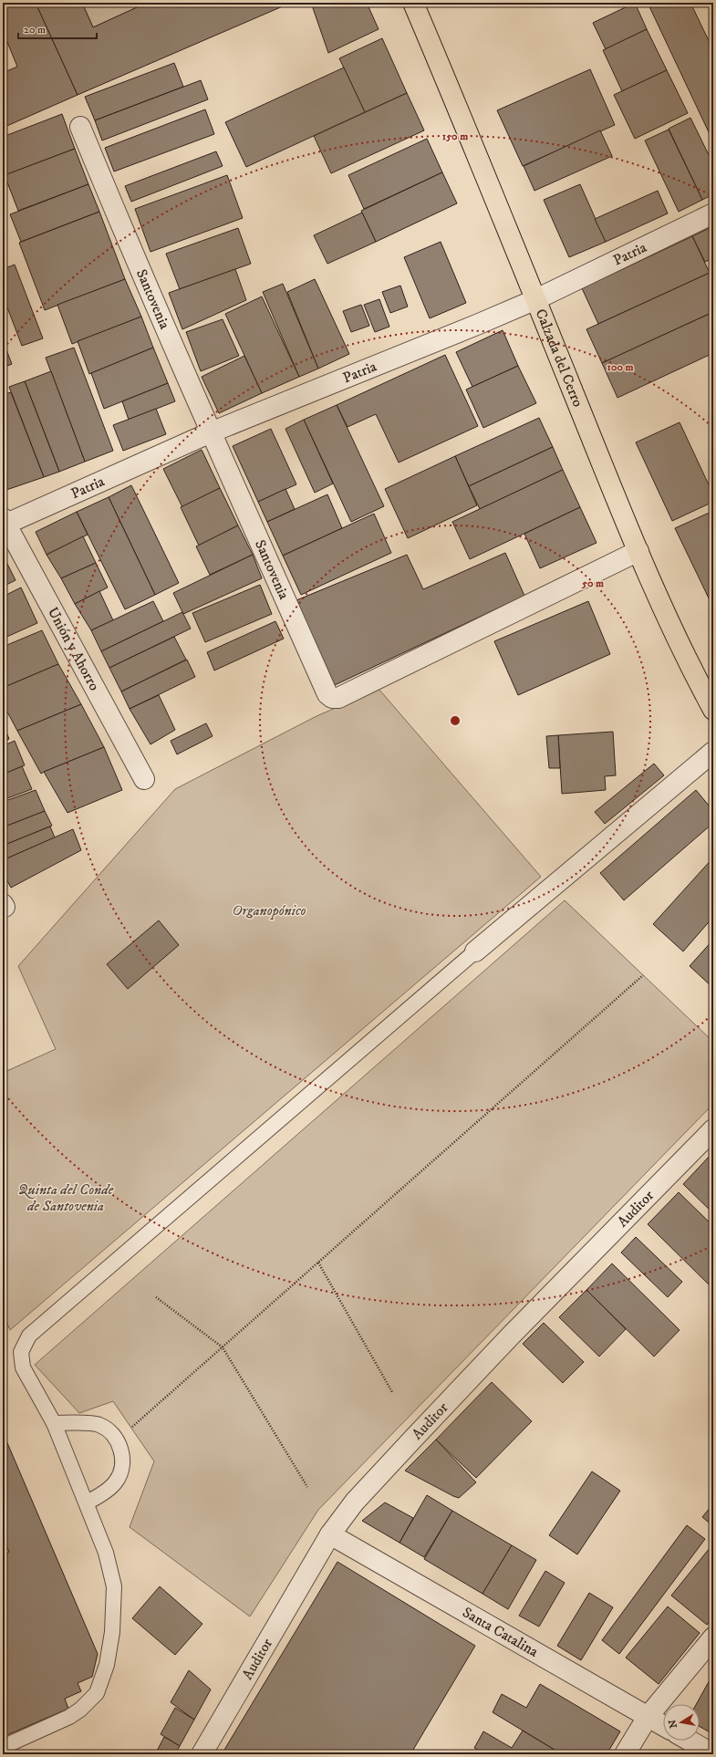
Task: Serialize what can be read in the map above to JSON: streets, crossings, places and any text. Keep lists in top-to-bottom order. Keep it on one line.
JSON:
{"streets":{"main road":["Calzada del Cerro"],"street":["Patria","Santovenia","Unión y Ahorro","Auditor","Santa Catalina"]},"crossings":[["Patria","Santovenia"],["Patria","Calzada del Cerro"],["Patria","Unión y Ahorro"],["Santovenia","Calzada del Cerro"],["Auditor","Santa Catalina"]],"parks":["Organopónico","Quinta del Conde de Santovenia"],"scale_bar":"20 m","north":"left","rings":["150 m","100 m","50 m"]}
